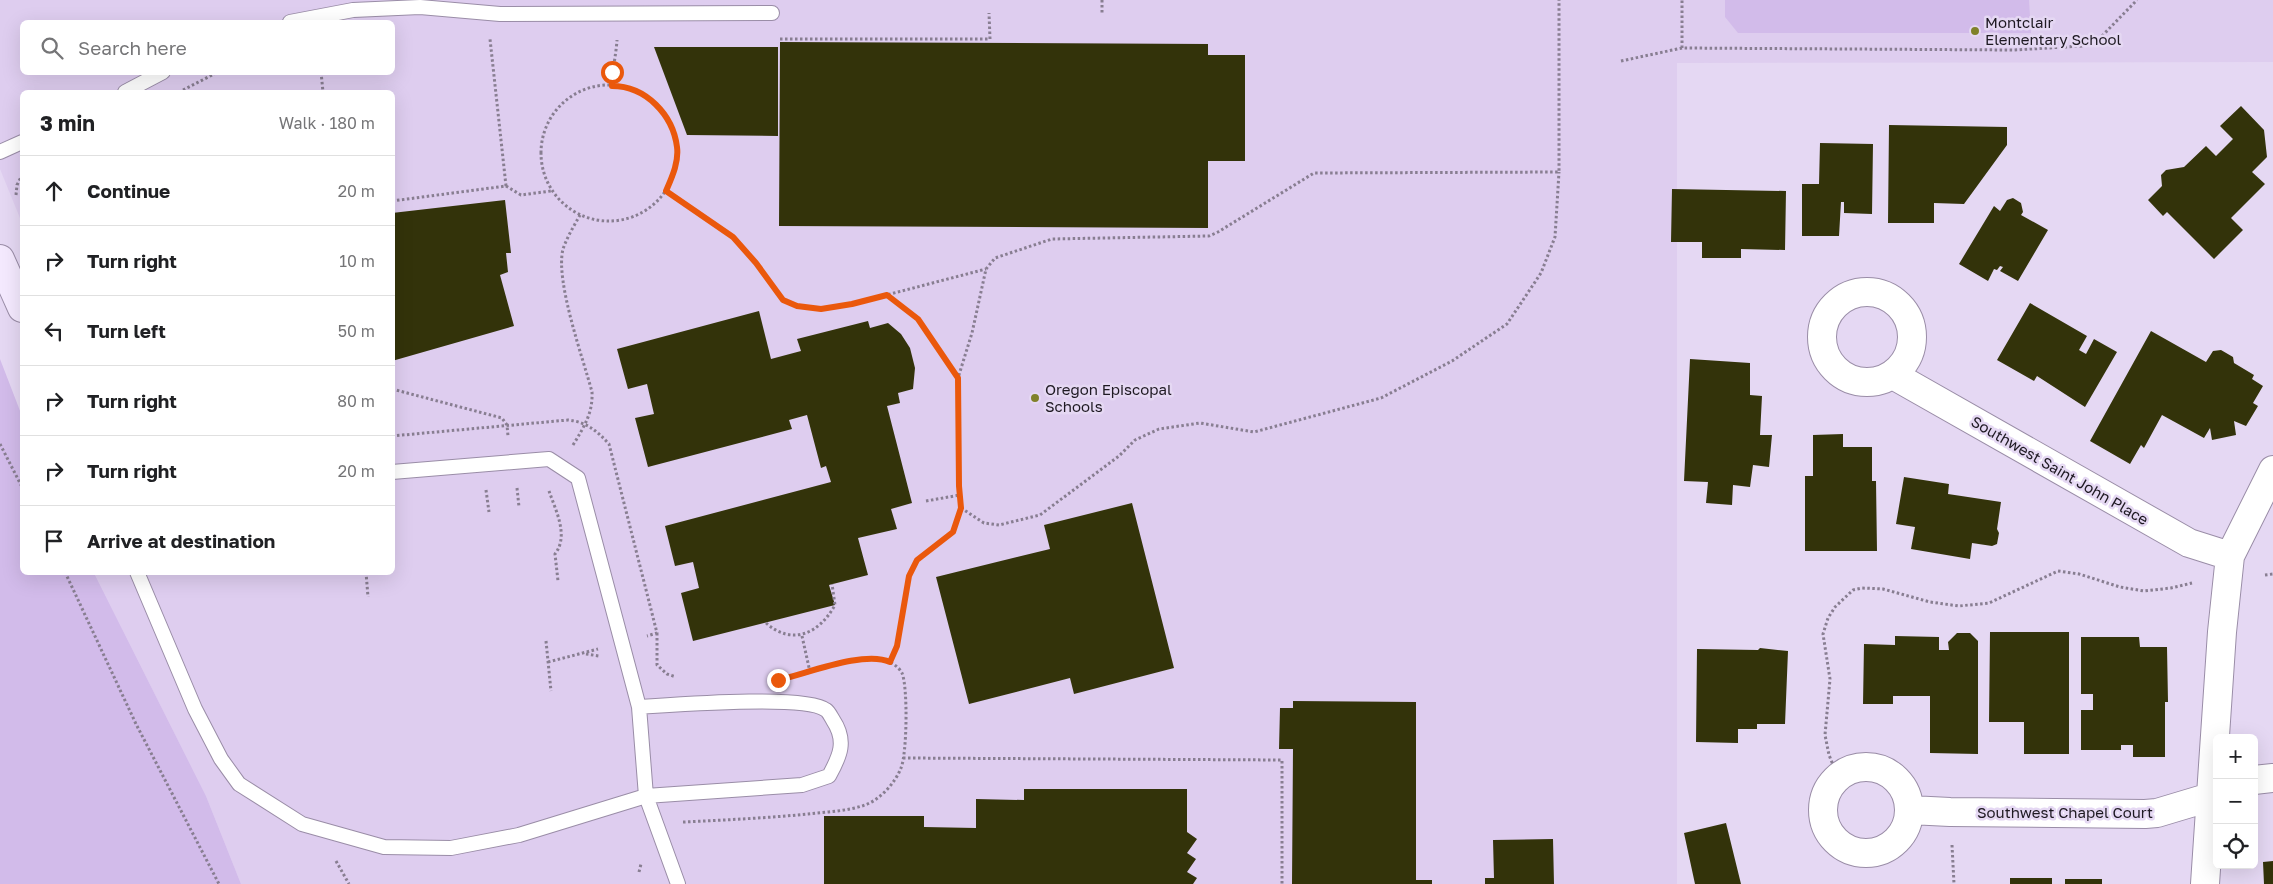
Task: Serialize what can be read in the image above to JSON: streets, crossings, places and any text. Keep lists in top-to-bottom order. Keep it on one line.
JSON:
{"streets":{"street":["Southwest Saint John Place","Southwest Chapel Court"]},"places":["Montclair Elementary School","Oregon Episcopal Schools"],"page":{"search":"Search here","heading":["3 min","Walk · 180 m"],"list":[["Continue","20 m"],["Turn right","10 m"],["Turn left","50 m"],["Turn right","80 m"],["Turn right","20 m"],"Arrive at destination"],"map_buttons":["+","−"]}}
